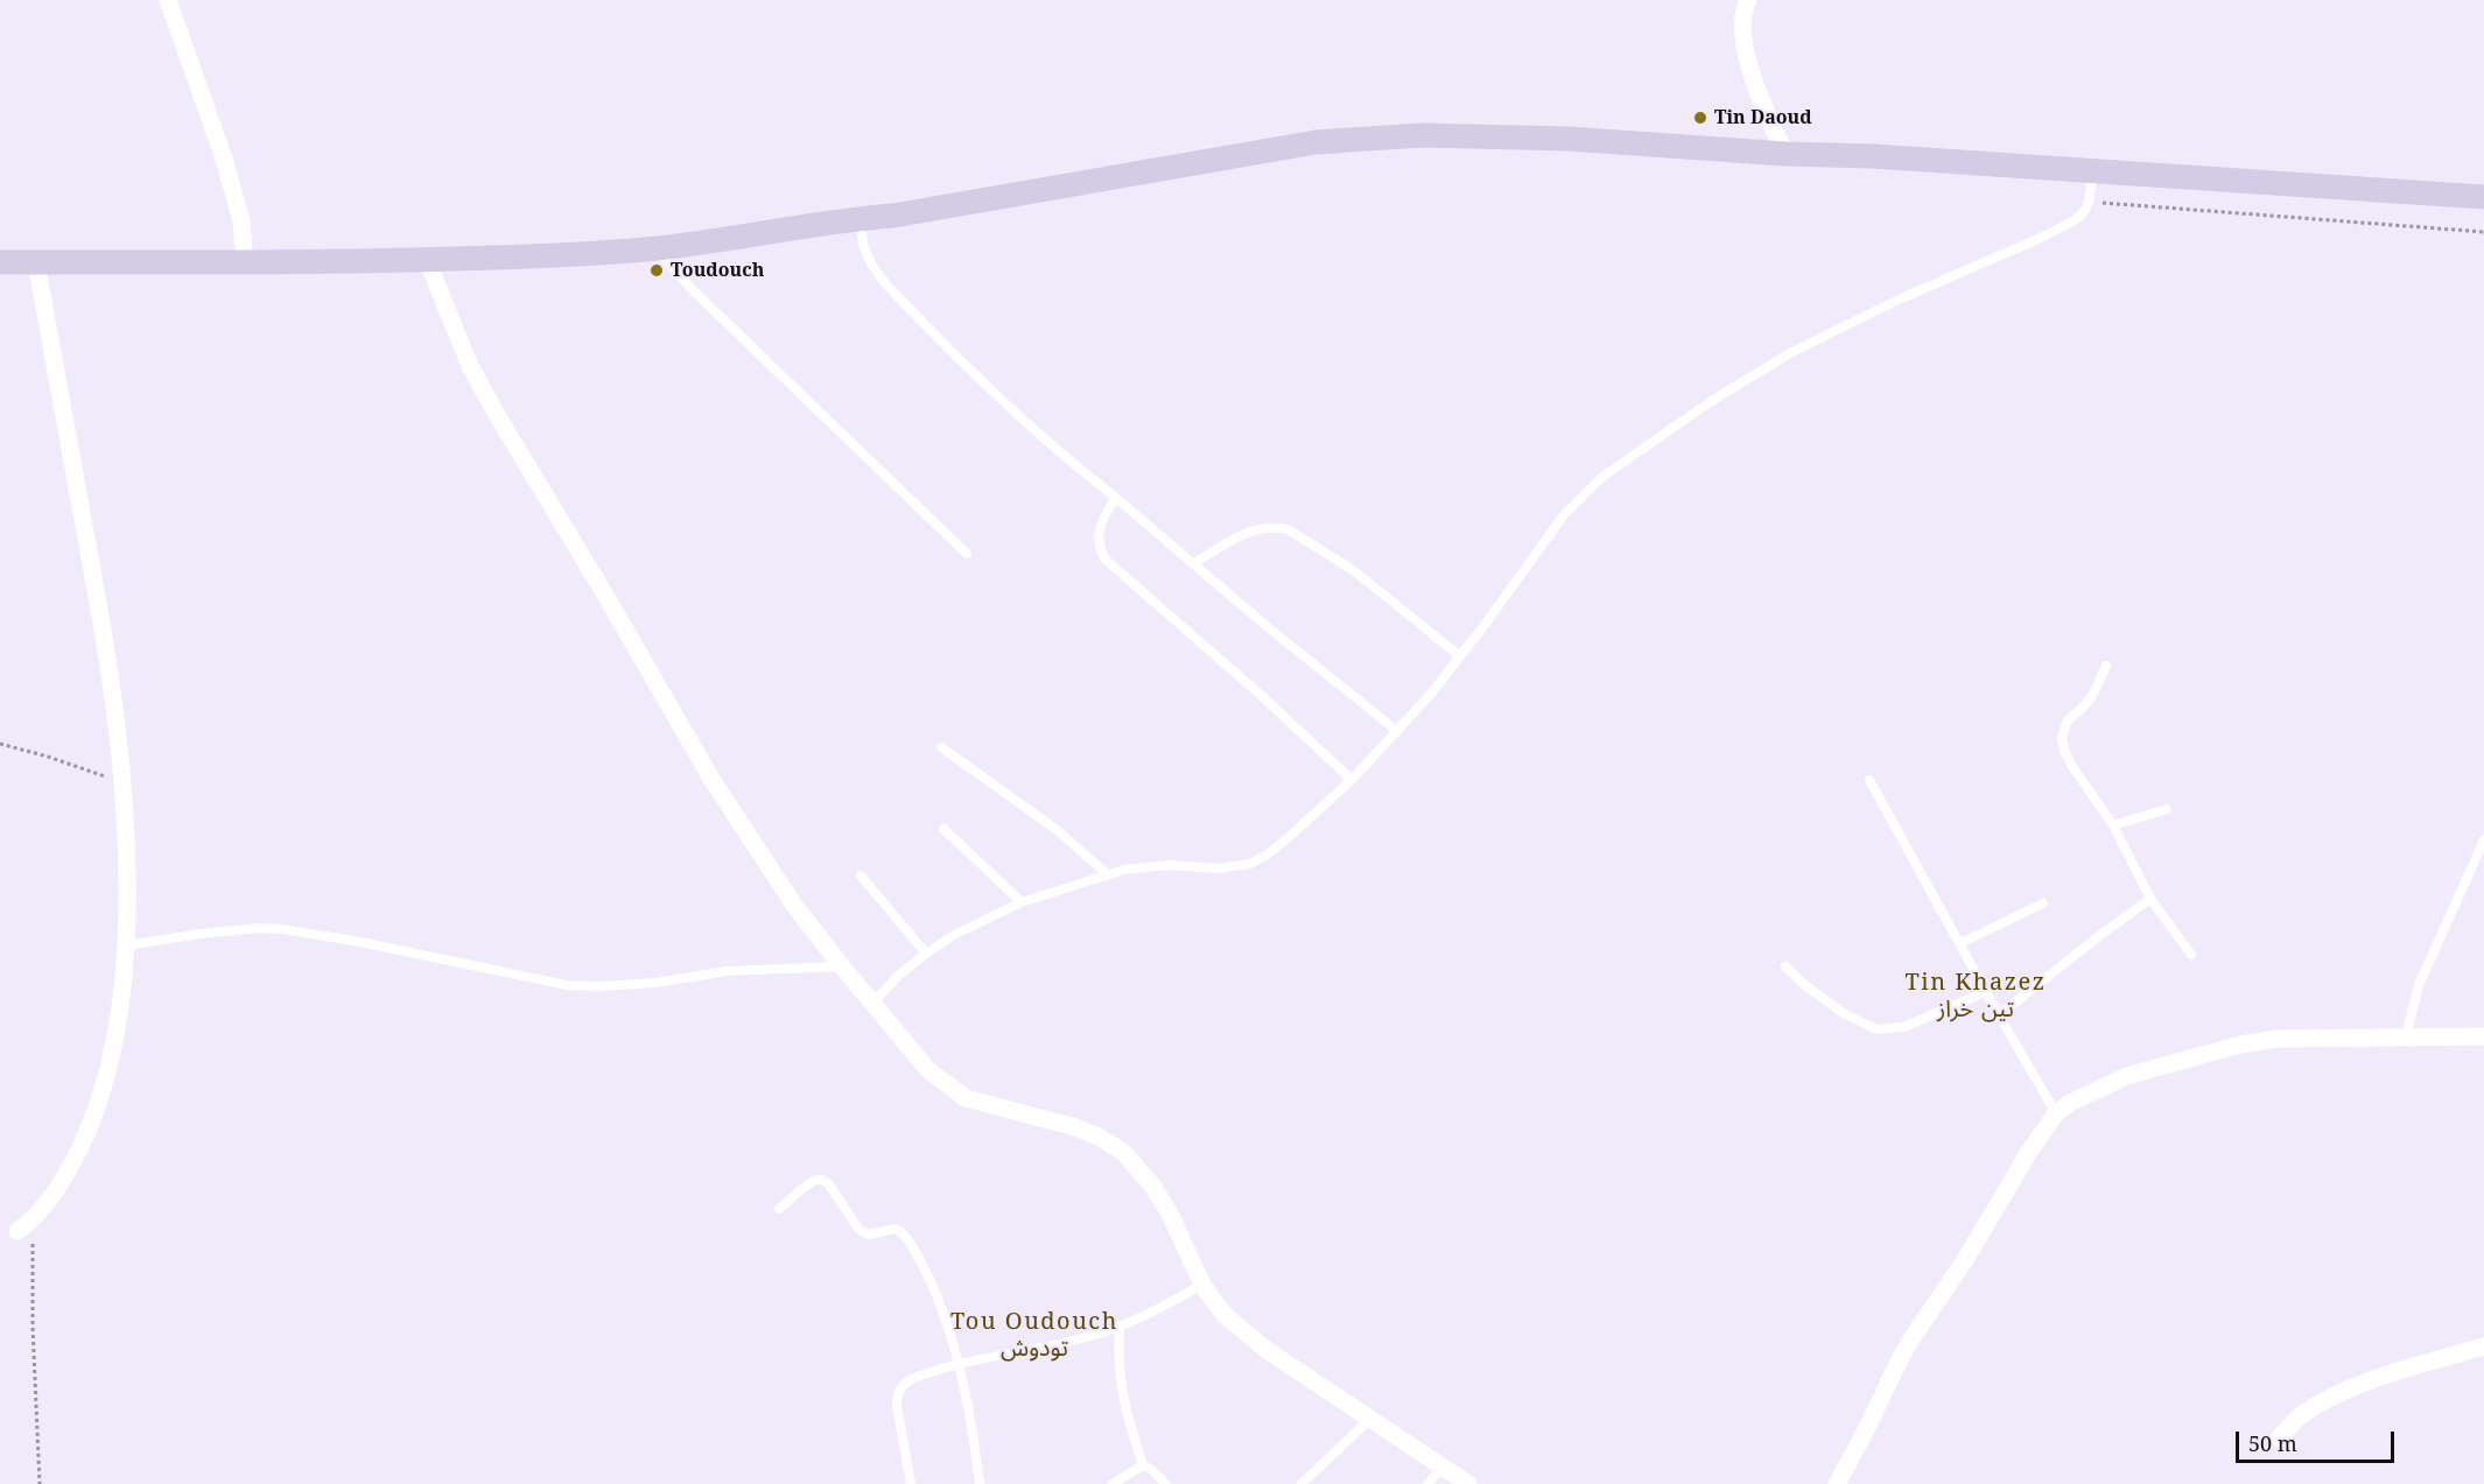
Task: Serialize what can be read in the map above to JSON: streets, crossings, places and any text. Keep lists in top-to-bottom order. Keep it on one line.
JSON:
{"districts":["Tin Khazez تين خراز","Tou Oudouch تودوش"],"places":["Tin Daoud","Toudouch"],"scale_bar":"50 m"}
